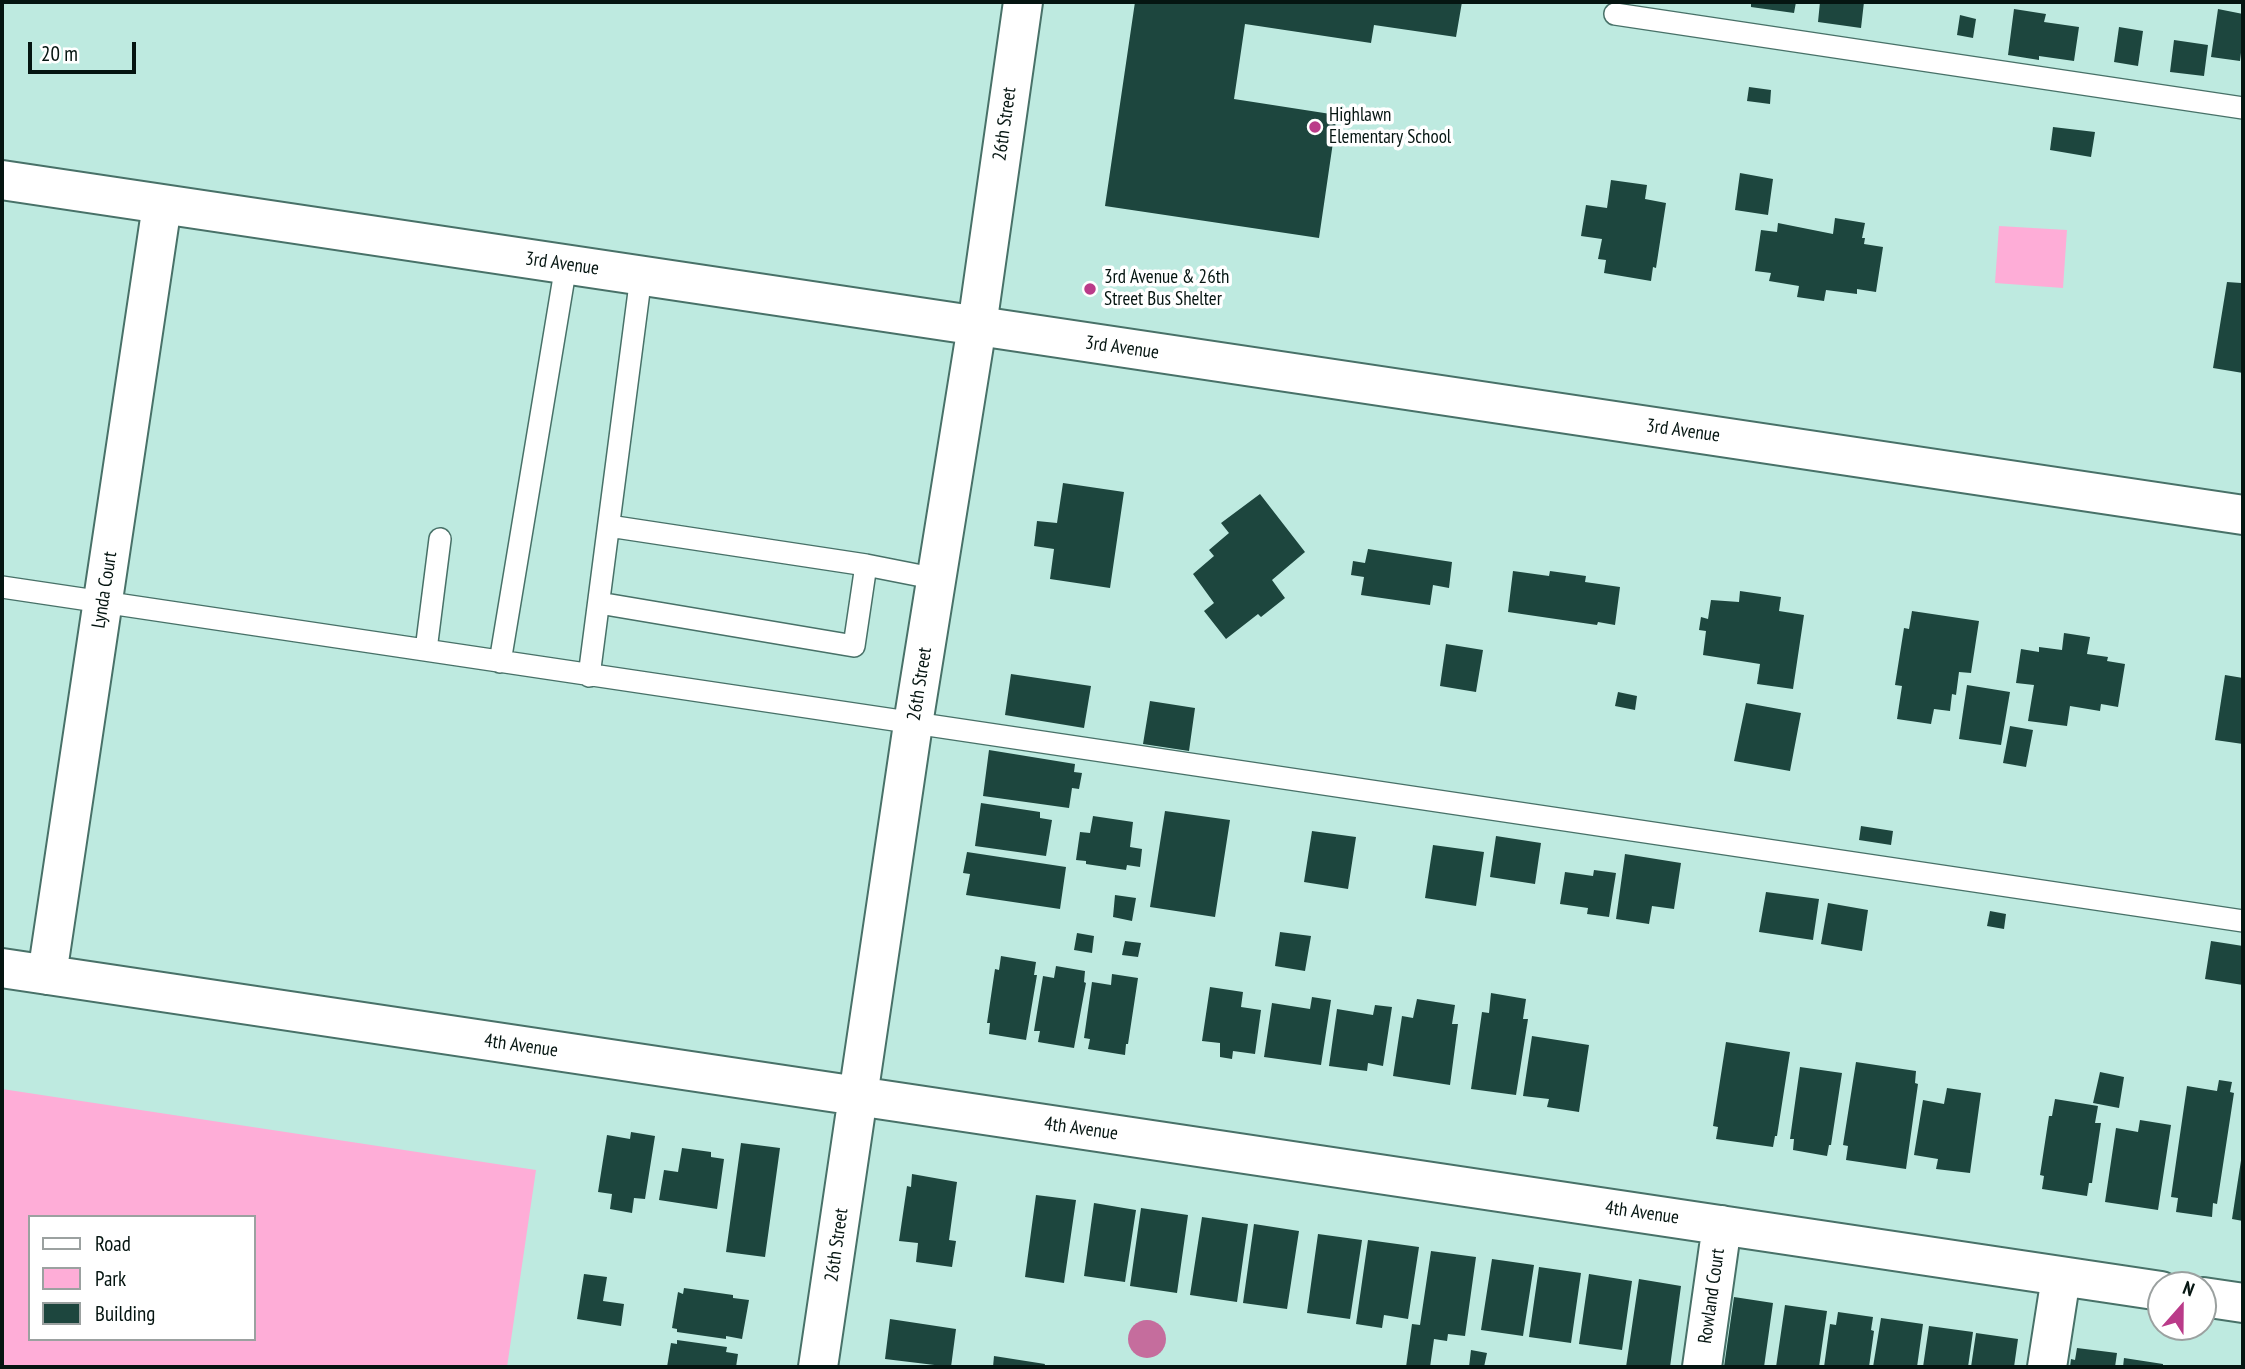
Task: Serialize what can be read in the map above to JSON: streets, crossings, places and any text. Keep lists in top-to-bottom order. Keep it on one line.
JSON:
{"streets":{"street":["26th Street","3rd Avenue","Lynda Court","4th Avenue","Rowland Court"]},"crossings":[["26th Street","3rd Avenue"],["26th Street","4th Avenue"],["3rd Avenue","Lynda Court"],["Lynda Court","4th Avenue"],["4th Avenue","Rowland Court"]],"places":["Highlawn Elementary School","3rd Avenue & 26th Street Bus Shelter"],"legend":["Road","Park","Building"],"scale_bar":"20 m","north":"top"}
